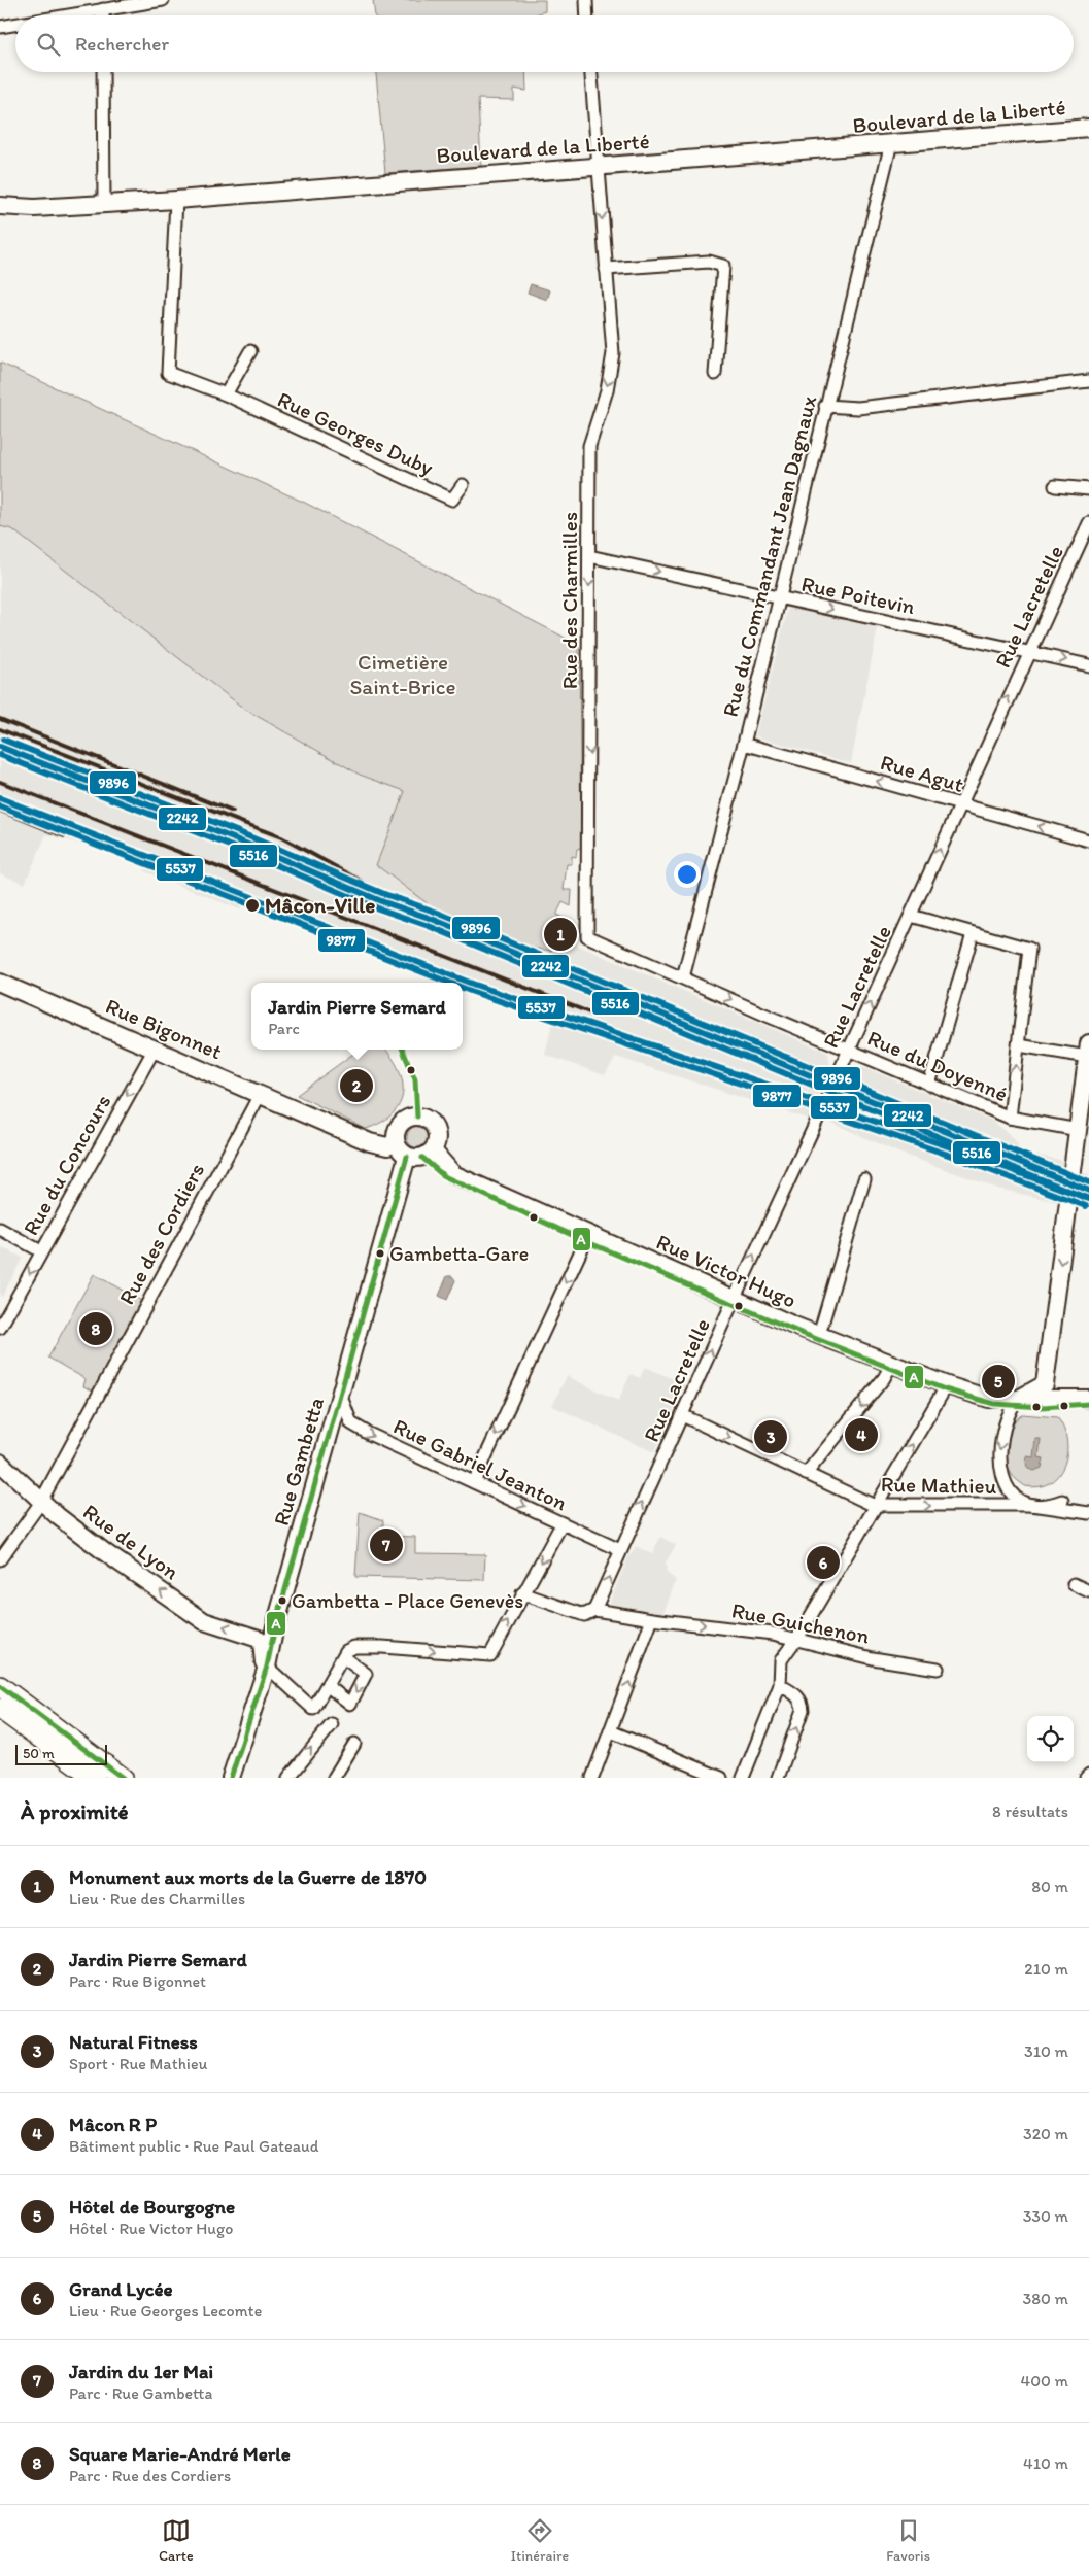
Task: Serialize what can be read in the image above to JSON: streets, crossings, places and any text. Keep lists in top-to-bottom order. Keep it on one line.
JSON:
{"streets":{"street":["Boulevard de la Liberté","Rue Georges Duby","Rue du Commandant Jean Dagnaux","Rue Poitevin","Rue des Charmilles","Rue Lacretelle","Rue Agut","Rue Bigonnet","Rue du Doyenné","Rue du Concours","Rue des Cordiers","Rue Victor Hugo","Rue Gambetta","Rue Gabriel Jeanton","Rue Mathieu","Rue de Lyon","Rue Guichenon"]},"crossings":[["Boulevard de la Liberté","Rue Georges Duby"],["Boulevard de la Liberté","Rue du Commandant Jean Dagnaux"],["Boulevard de la Liberté","Rue des Charmilles"],["Rue du Commandant Jean Dagnaux","Rue Poitevin"],["Rue du Commandant Jean Dagnaux","Rue Agut"],["Rue du Commandant Jean Dagnaux","Rue du Doyenné"],["Rue Poitevin","Rue des Charmilles"],["Rue Poitevin","Rue Lacretelle"],["Rue des Charmilles","Rue du Doyenné"],["Rue Lacretelle","Rue Agut"],["Rue Lacretelle","Rue du Doyenné"],["Rue Lacretelle","Rue Victor Hugo"],["Rue Lacretelle","Rue Gabriel Jeanton"],["Rue Lacretelle","Rue Mathieu"],["Rue Lacretelle","Rue Guichenon"],["Rue Bigonnet","Rue du Concours"],["Rue Bigonnet","Rue des Cordiers"],["Rue Bigonnet","Rue Victor Hugo"],["Rue Bigonnet","Rue Gambetta"],["Rue des Cordiers","Rue de Lyon"],["Rue Victor Hugo","Rue Gambetta"],["Rue Gambetta","Rue Gabriel Jeanton"]],"one_way":["Rue Poitevin","Rue des Charmilles","Rue Agut","Rue du Concours","Rue Gabriel Jeanton","Rue Mathieu","Rue de Lyon"],"parks":["Cimetière Saint-Brice"],"places":["Mâcon-Ville","Gambetta-Gare","Gambetta - Place Genevès"],"lines":["transit line 9896","transit line 2242","transit line 5516","transit line 5537","transit line 9877","transit line A"],"scale_bar":"50 m","page":{"search":"Rechercher","pins":["1","2","8","5","4","3","7","6"],"popup":["Jardin Pierre Semard","Parc"],"scale":"50 m","heading":["À proximité","8 résultats"],"list":[{"mark":"1","name":"Monument aux morts de la Guerre de 1870","note":"Lieu · Rue des Charmilles","value":"80 m"},{"mark":"2","name":"Jardin Pierre Semard","note":"Parc · Rue Bigonnet","value":"210 m"},{"mark":"3","name":"Natural Fitness","note":"Sport · Rue Mathieu","value":"310 m"},{"mark":"4","name":"Mâcon R P","note":"Bâtiment public · Rue Paul Gateaud","value":"320 m"},{"mark":"5","name":"Hôtel de Bourgogne","note":"Hôtel · Rue Victor Hugo","value":"330 m"},{"mark":"6","name":"Grand Lycée","note":"Lieu · Rue Georges Lecomte","value":"380 m"},{"mark":"7","name":"Jardin du 1er Mai","note":"Parc · Rue Gambetta","value":"400 m"},{"mark":"8","name":"Square Marie-André Merle","note":"Parc · Rue des Cordiers","value":"410 m"}],"nav":["Carte","Itinéraire","Favoris"]}}
